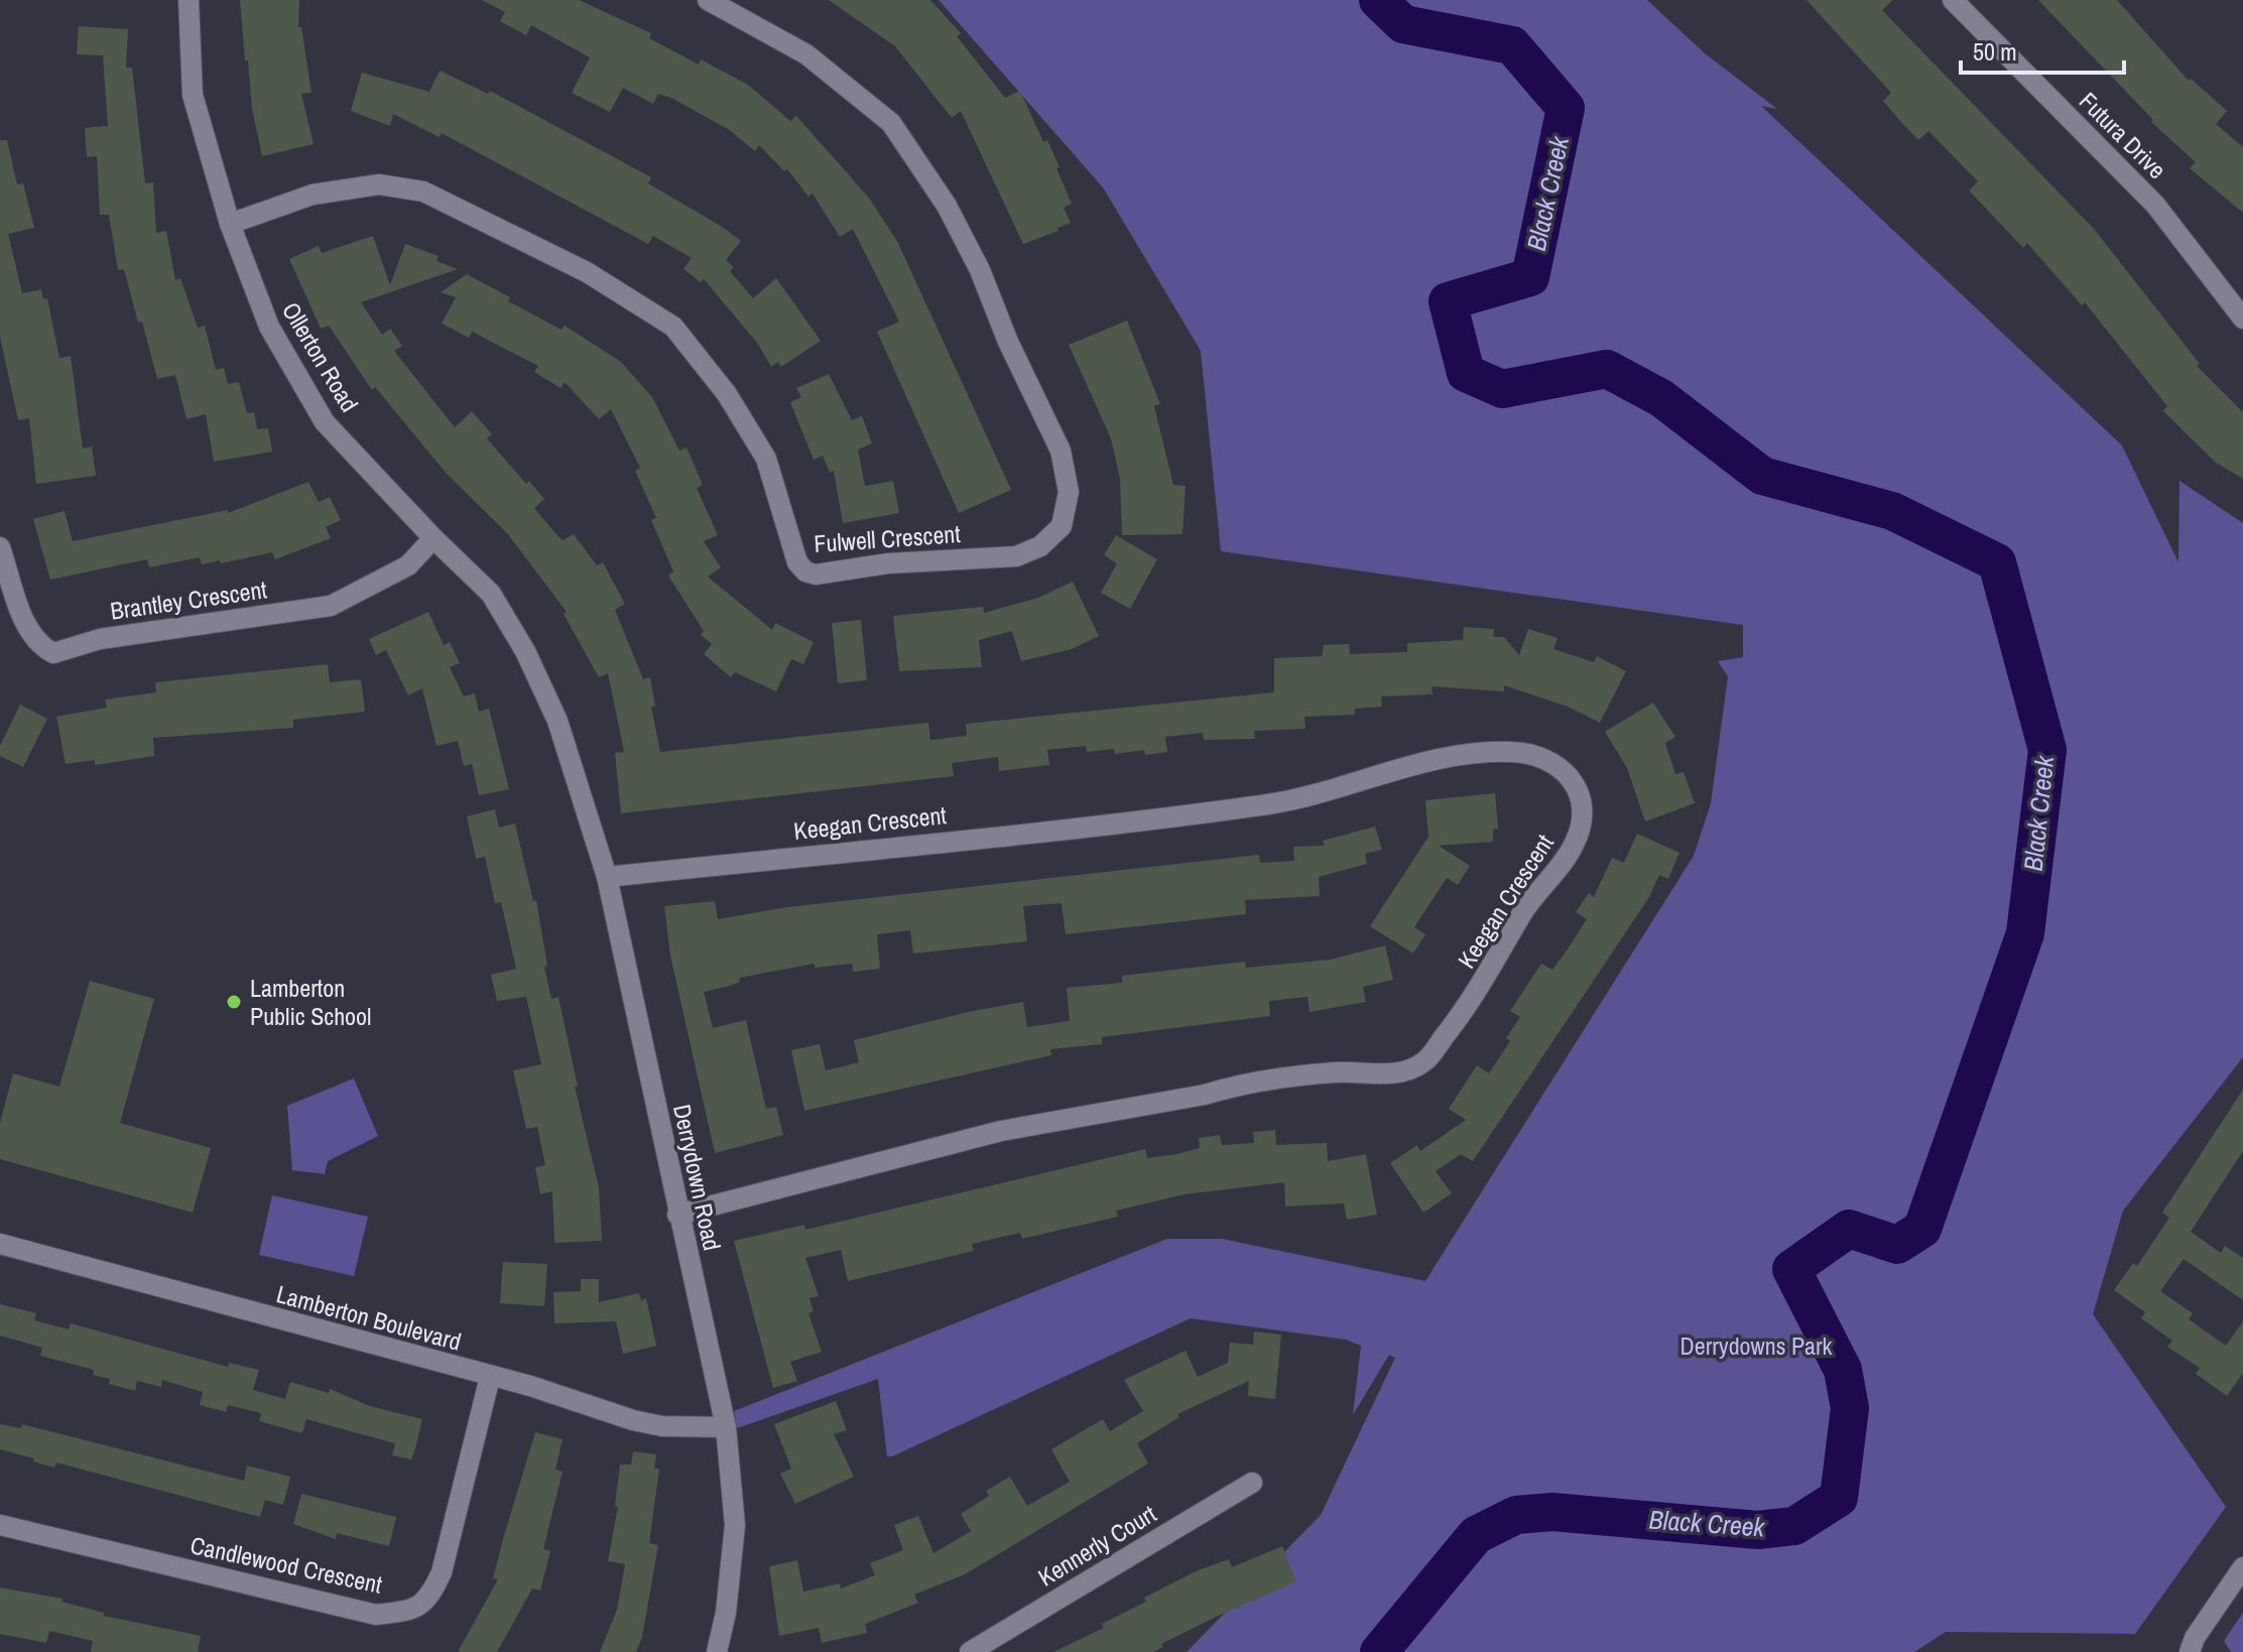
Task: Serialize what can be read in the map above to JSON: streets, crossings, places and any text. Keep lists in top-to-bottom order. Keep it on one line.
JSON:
{"streets":{"street":["Futura Drive","Ollerton Road","Fulwell Crescent","Brantley Crescent","Keegan Crescent","Derrydown Road","Lamberton Boulevard","Kennerly Court","Candlewood Crescent"]},"crossings":[["Ollerton Road","Fulwell Crescent"],["Ollerton Road","Brantley Crescent"],["Ollerton Road","Derrydown Road"],["Keegan Crescent","Derrydown Road"],["Derrydown Road","Lamberton Boulevard"],["Lamberton Boulevard","Candlewood Crescent"]],"water":["Black Creek"],"parks":["Derrydowns Park"],"places":["Lamberton Public School"],"scale_bar":"50 m"}
